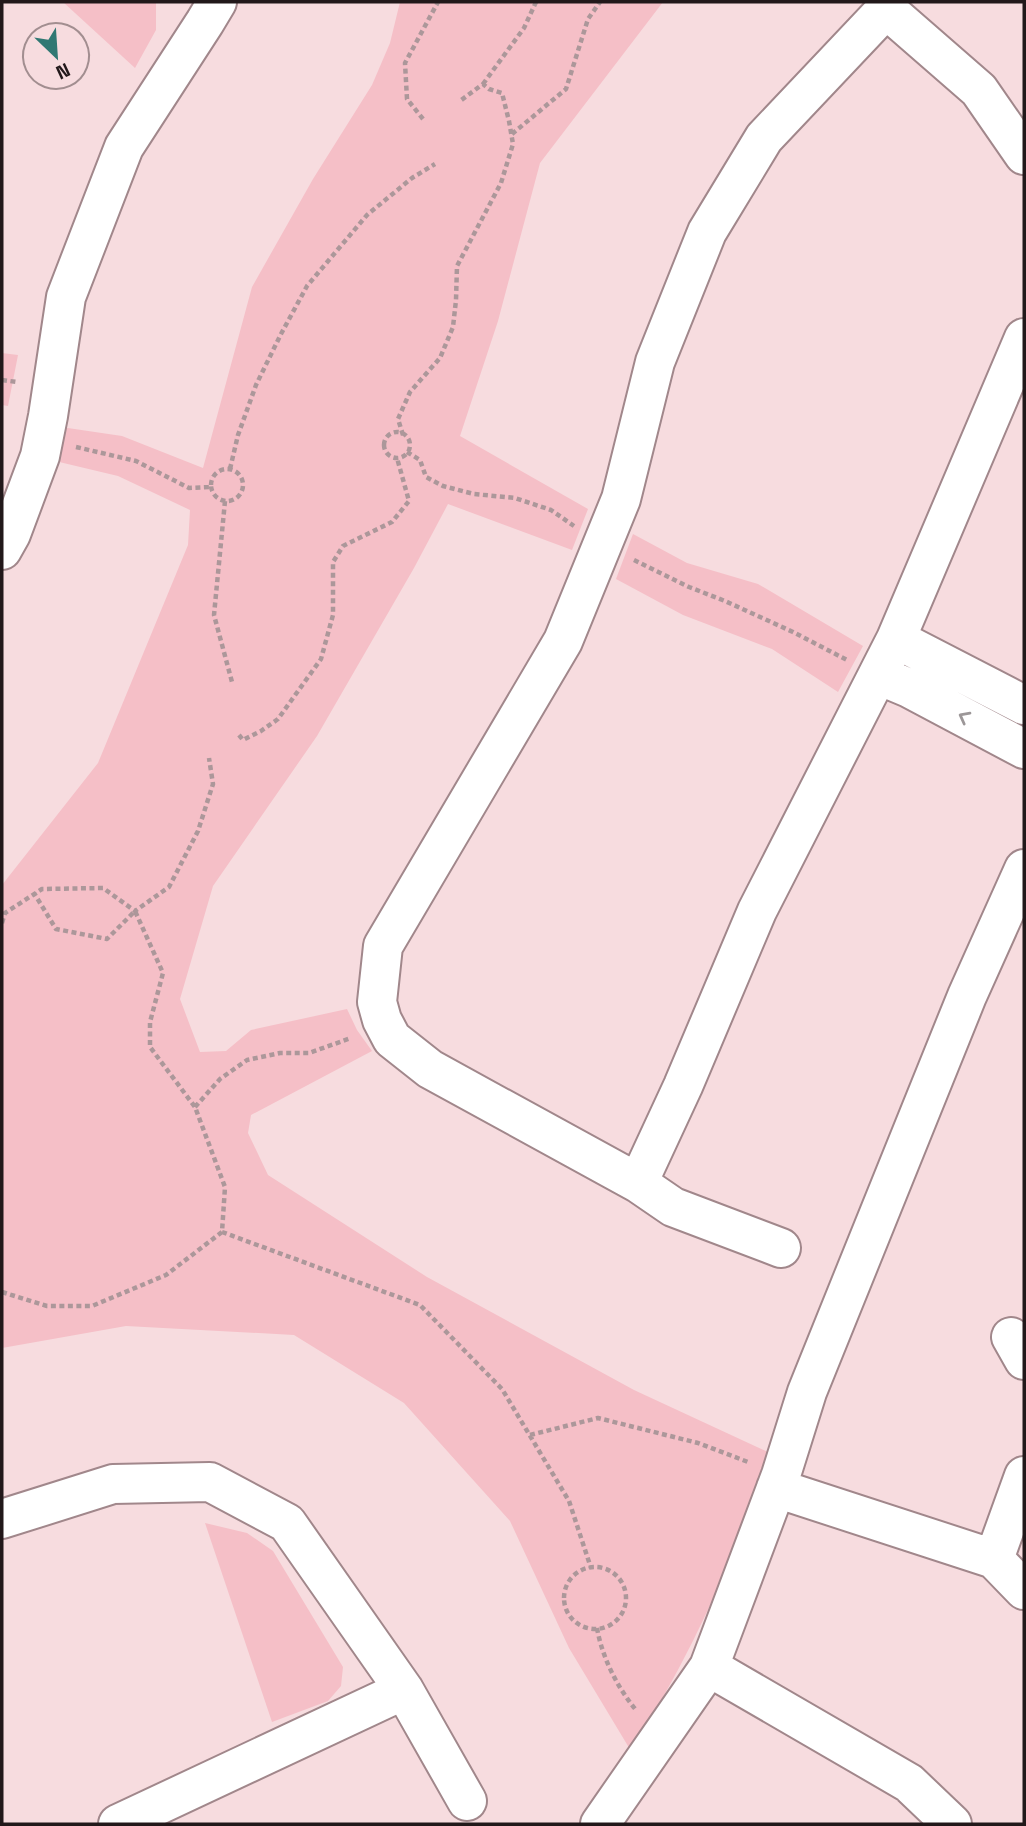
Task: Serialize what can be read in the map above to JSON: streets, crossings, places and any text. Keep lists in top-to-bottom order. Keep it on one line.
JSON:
{"north":"bottom right"}
